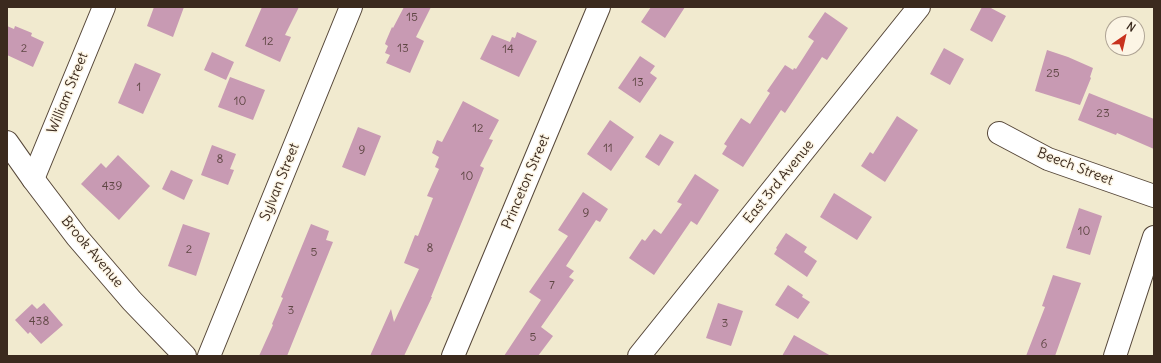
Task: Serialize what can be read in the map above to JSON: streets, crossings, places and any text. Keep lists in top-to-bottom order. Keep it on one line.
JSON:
{"streets":{"street":["William Street","Beech Street","Sylvan Street","Princeton Street","East 3rd Avenue","Brook Avenue"]},"crossings":[["William Street","Brook Avenue"]],"house_numbers":["15","12","2","13","14","25","13","1","10","23","12","11","9","8","10","439","9","10","8","2","5","7","3","438","3","5","6"],"north":"top right"}
